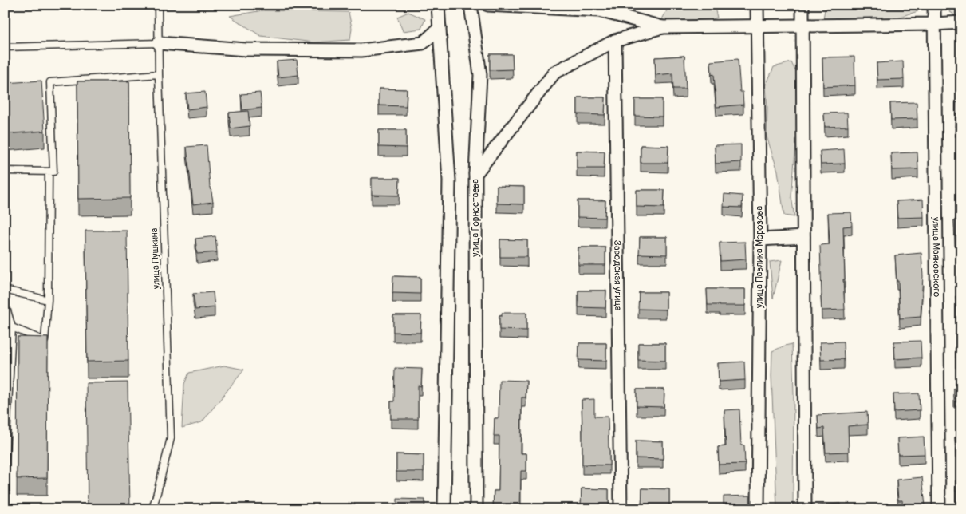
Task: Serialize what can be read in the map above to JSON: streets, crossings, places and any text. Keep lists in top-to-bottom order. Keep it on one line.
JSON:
{"streets":{"street":["улица Горностаева","улица Павлика Морозова","улица Маяковского","Заводская улица"],"lane":["улица Пушкина"]},"crossings":[["улица Горностаева","Заводская улица"]]}
